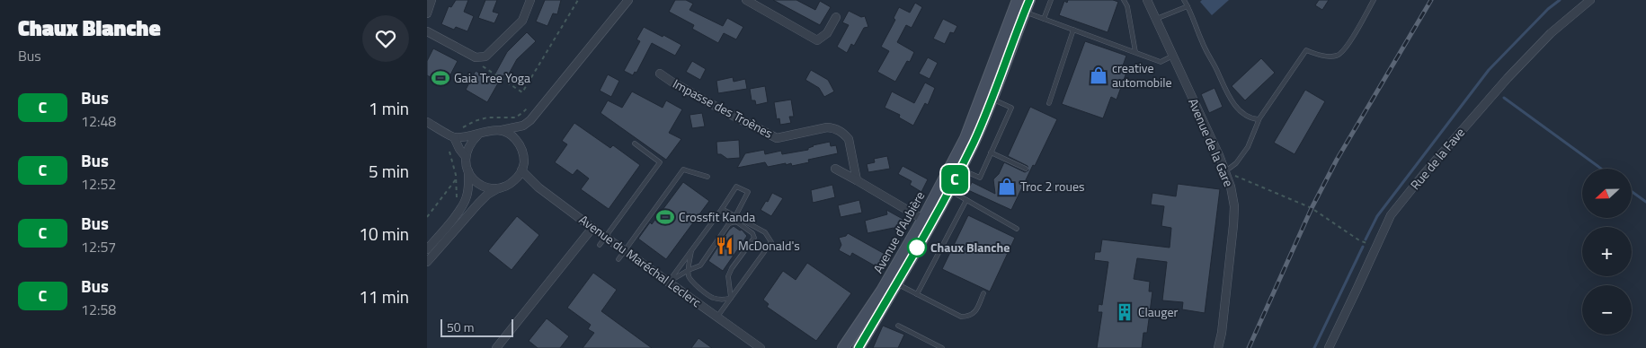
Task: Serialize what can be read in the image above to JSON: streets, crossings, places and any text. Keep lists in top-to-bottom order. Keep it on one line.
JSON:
{"streets":{"main road":["Avenue d'Aubière"],"street":["Impasse des Troènes","Avenue de la Gare","Rue de la Fave","Avenue du Maréchal Leclerc"]},"places":{"shop":["creative automobile","Troc 2 roues"],"sports":["Gaia Tree Yoga","Crossfit Kanda"],"restaurant":["McDonald's"],"other":["Chaux Blanche"],"building":["Clauger"]},"lines":["bus line C"],"scale_bar":"50 m","north":"left","page":{"heading":["Chaux Blanche","Bus"],"on_map":"C","list":[{"mark":"C","name":"Bus","note":"12:48","value":"1 min"},{"mark":"C","name":"Bus","note":"12:52","value":"5 min"},{"mark":"C","name":"Bus","note":"12:57","value":"10 min"},{"mark":"C","name":"Bus","note":"12:58","value":"11 min"}],"map_buttons":["+","−"],"scale":"50 m"}}
